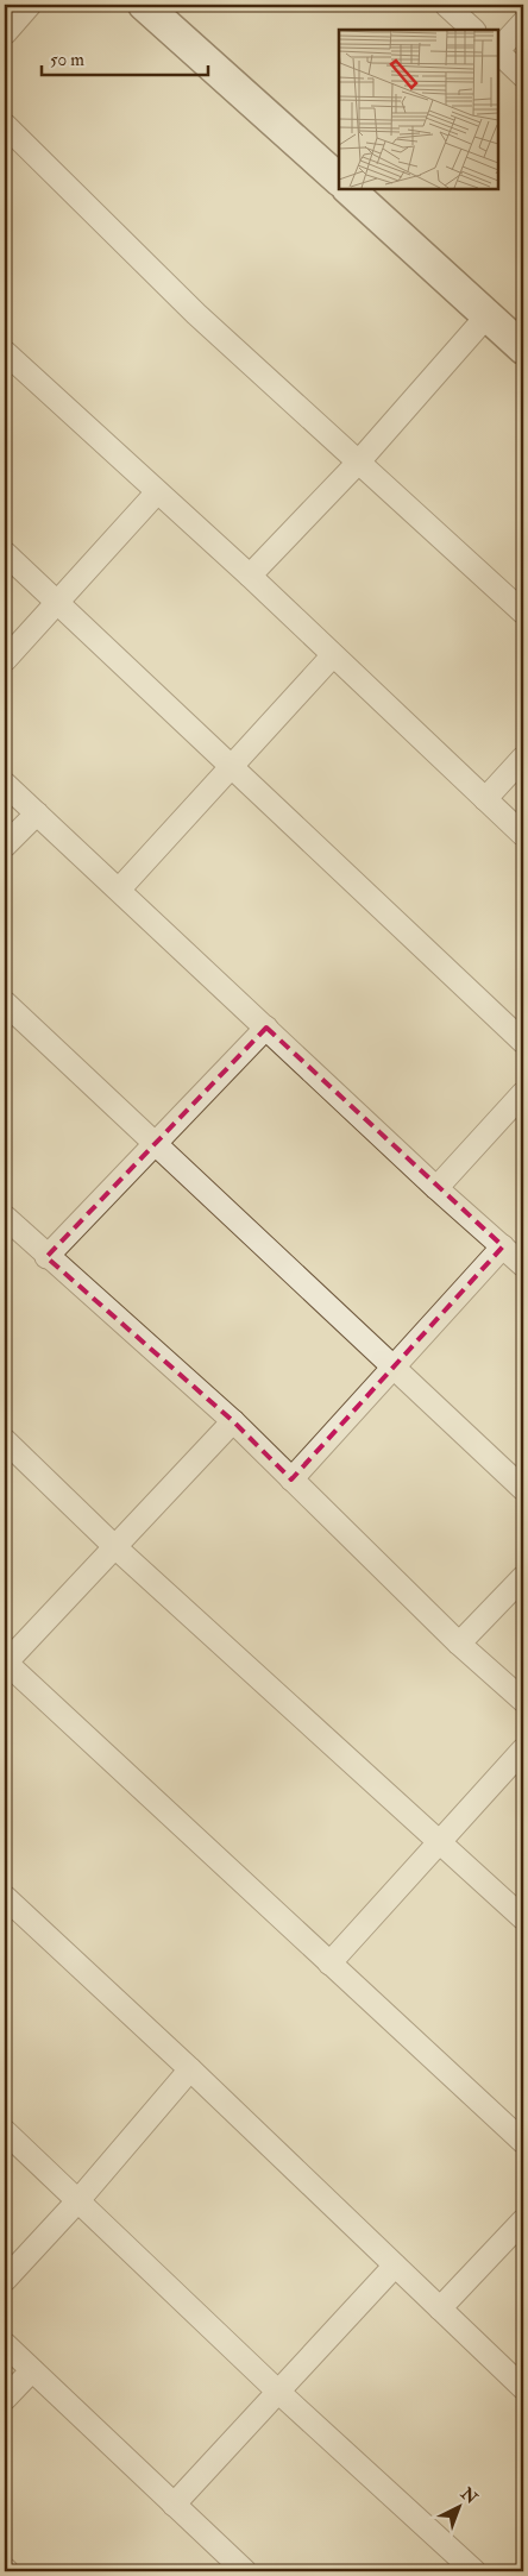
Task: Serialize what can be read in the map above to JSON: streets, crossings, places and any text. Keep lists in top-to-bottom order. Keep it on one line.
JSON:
{"scale_bar":"50 m","north":"top right"}
